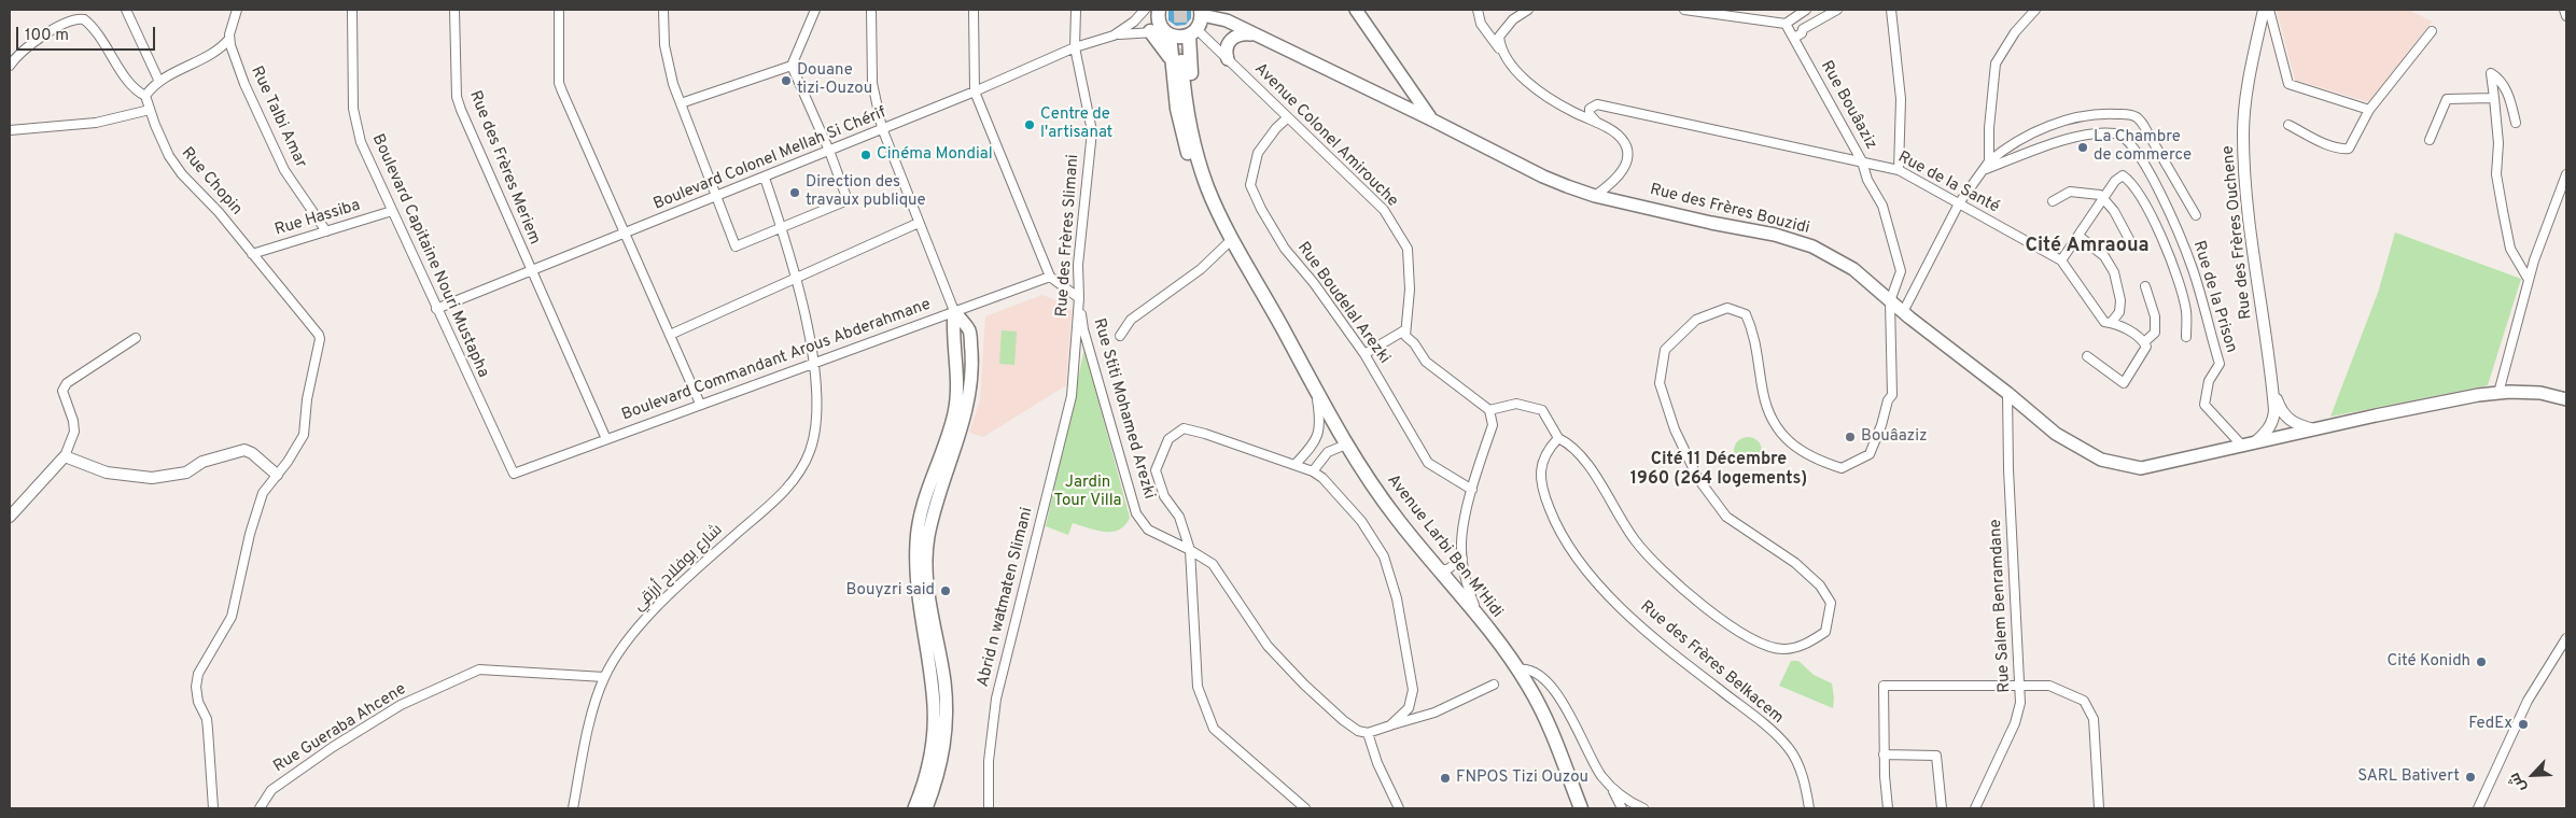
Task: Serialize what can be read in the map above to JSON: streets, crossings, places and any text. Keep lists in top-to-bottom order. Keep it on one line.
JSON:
{"streets":{"main road":["Rue des Frères Bouzidi","Avenue Larbi Ben M'Hidi"],"street":["Rue Bouâaziz","Rue Talbi Amar","Avenue Colonel Amirouche","Boulevard Colonel Mellah Si Chérif","Rue des Frères Meriem","Rue Chopin","Rue de la Santé","Rue Hassiba","Rue des Frères Ouchene","Rue des Frères Slimani","Boulevard Capitaine Nouri Mustapha","Rue de la Prison","Rue Boudelal Arezki","Boulevard Commandant Arous Abderahmane","Rue Stiti Mohamed Arezki","شارع بوفلاح أرزقي","Abrid n watmaten Slimani","Rue Salem Benramdane","Rue des Frères Belkacem","Rue Gueraba Ahcene"]},"crossings":[["Rue Bouâaziz","Rue de la Santé"],["Rue Bouâaziz","Rue des Frères Bouzidi"],["Rue Talbi Amar","Rue Hassiba"],["Avenue Colonel Amirouche","Rue Boudelal Arezki"],["Avenue Colonel Amirouche","Avenue Larbi Ben M'Hidi"],["Boulevard Colonel Mellah Si Chérif","Rue des Frères Meriem"],["Boulevard Colonel Mellah Si Chérif","Rue des Frères Slimani"],["Boulevard Colonel Mellah Si Chérif","Boulevard Capitaine Nouri Mustapha"],["Boulevard Colonel Mellah Si Chérif","Avenue Larbi Ben M'Hidi"],["Boulevard Colonel Mellah Si Chérif","شارع بوفلاح أرزقي"],["Rue des Frères Meriem","Boulevard Commandant Arous Abderahmane"],["Rue Chopin","Rue Hassiba"],["Rue des Frères Bouzidi","Rue des Frères Ouchene"],["Rue des Frères Bouzidi","Rue de la Prison"],["Rue des Frères Bouzidi","Rue Salem Benramdane"],["Rue Hassiba","Boulevard Capitaine Nouri Mustapha"],["Rue des Frères Ouchene","Rue de la Prison"],["Rue des Frères Slimani","Rue Stiti Mohamed Arezki"],["Rue des Frères Slimani","Abrid n watmaten Slimani"],["Boulevard Capitaine Nouri Mustapha","Boulevard Commandant Arous Abderahmane"],["Boulevard Commandant Arous Abderahmane","شارع بوفلاح أرزقي"],["شارع بوفلاح أرزقي","Rue Gueraba Ahcene"]],"districts":["Cité Amraoua","Cité 11 Décembre 1960 (264 logements)"],"parks":["Jardin Tour Villa"],"places":["Douane tizi-Ouzou","Centre de l'artisanat","La Chambre de commerce","Cinéma Mondial","Direction des travaux publique","Bouâaziz","Bouyzri said","Cité Konidh","FedEx","SARL Bativert","FNPOS Tizi Ouzou"],"scale_bar":"100 m","north":"bottom left"}
